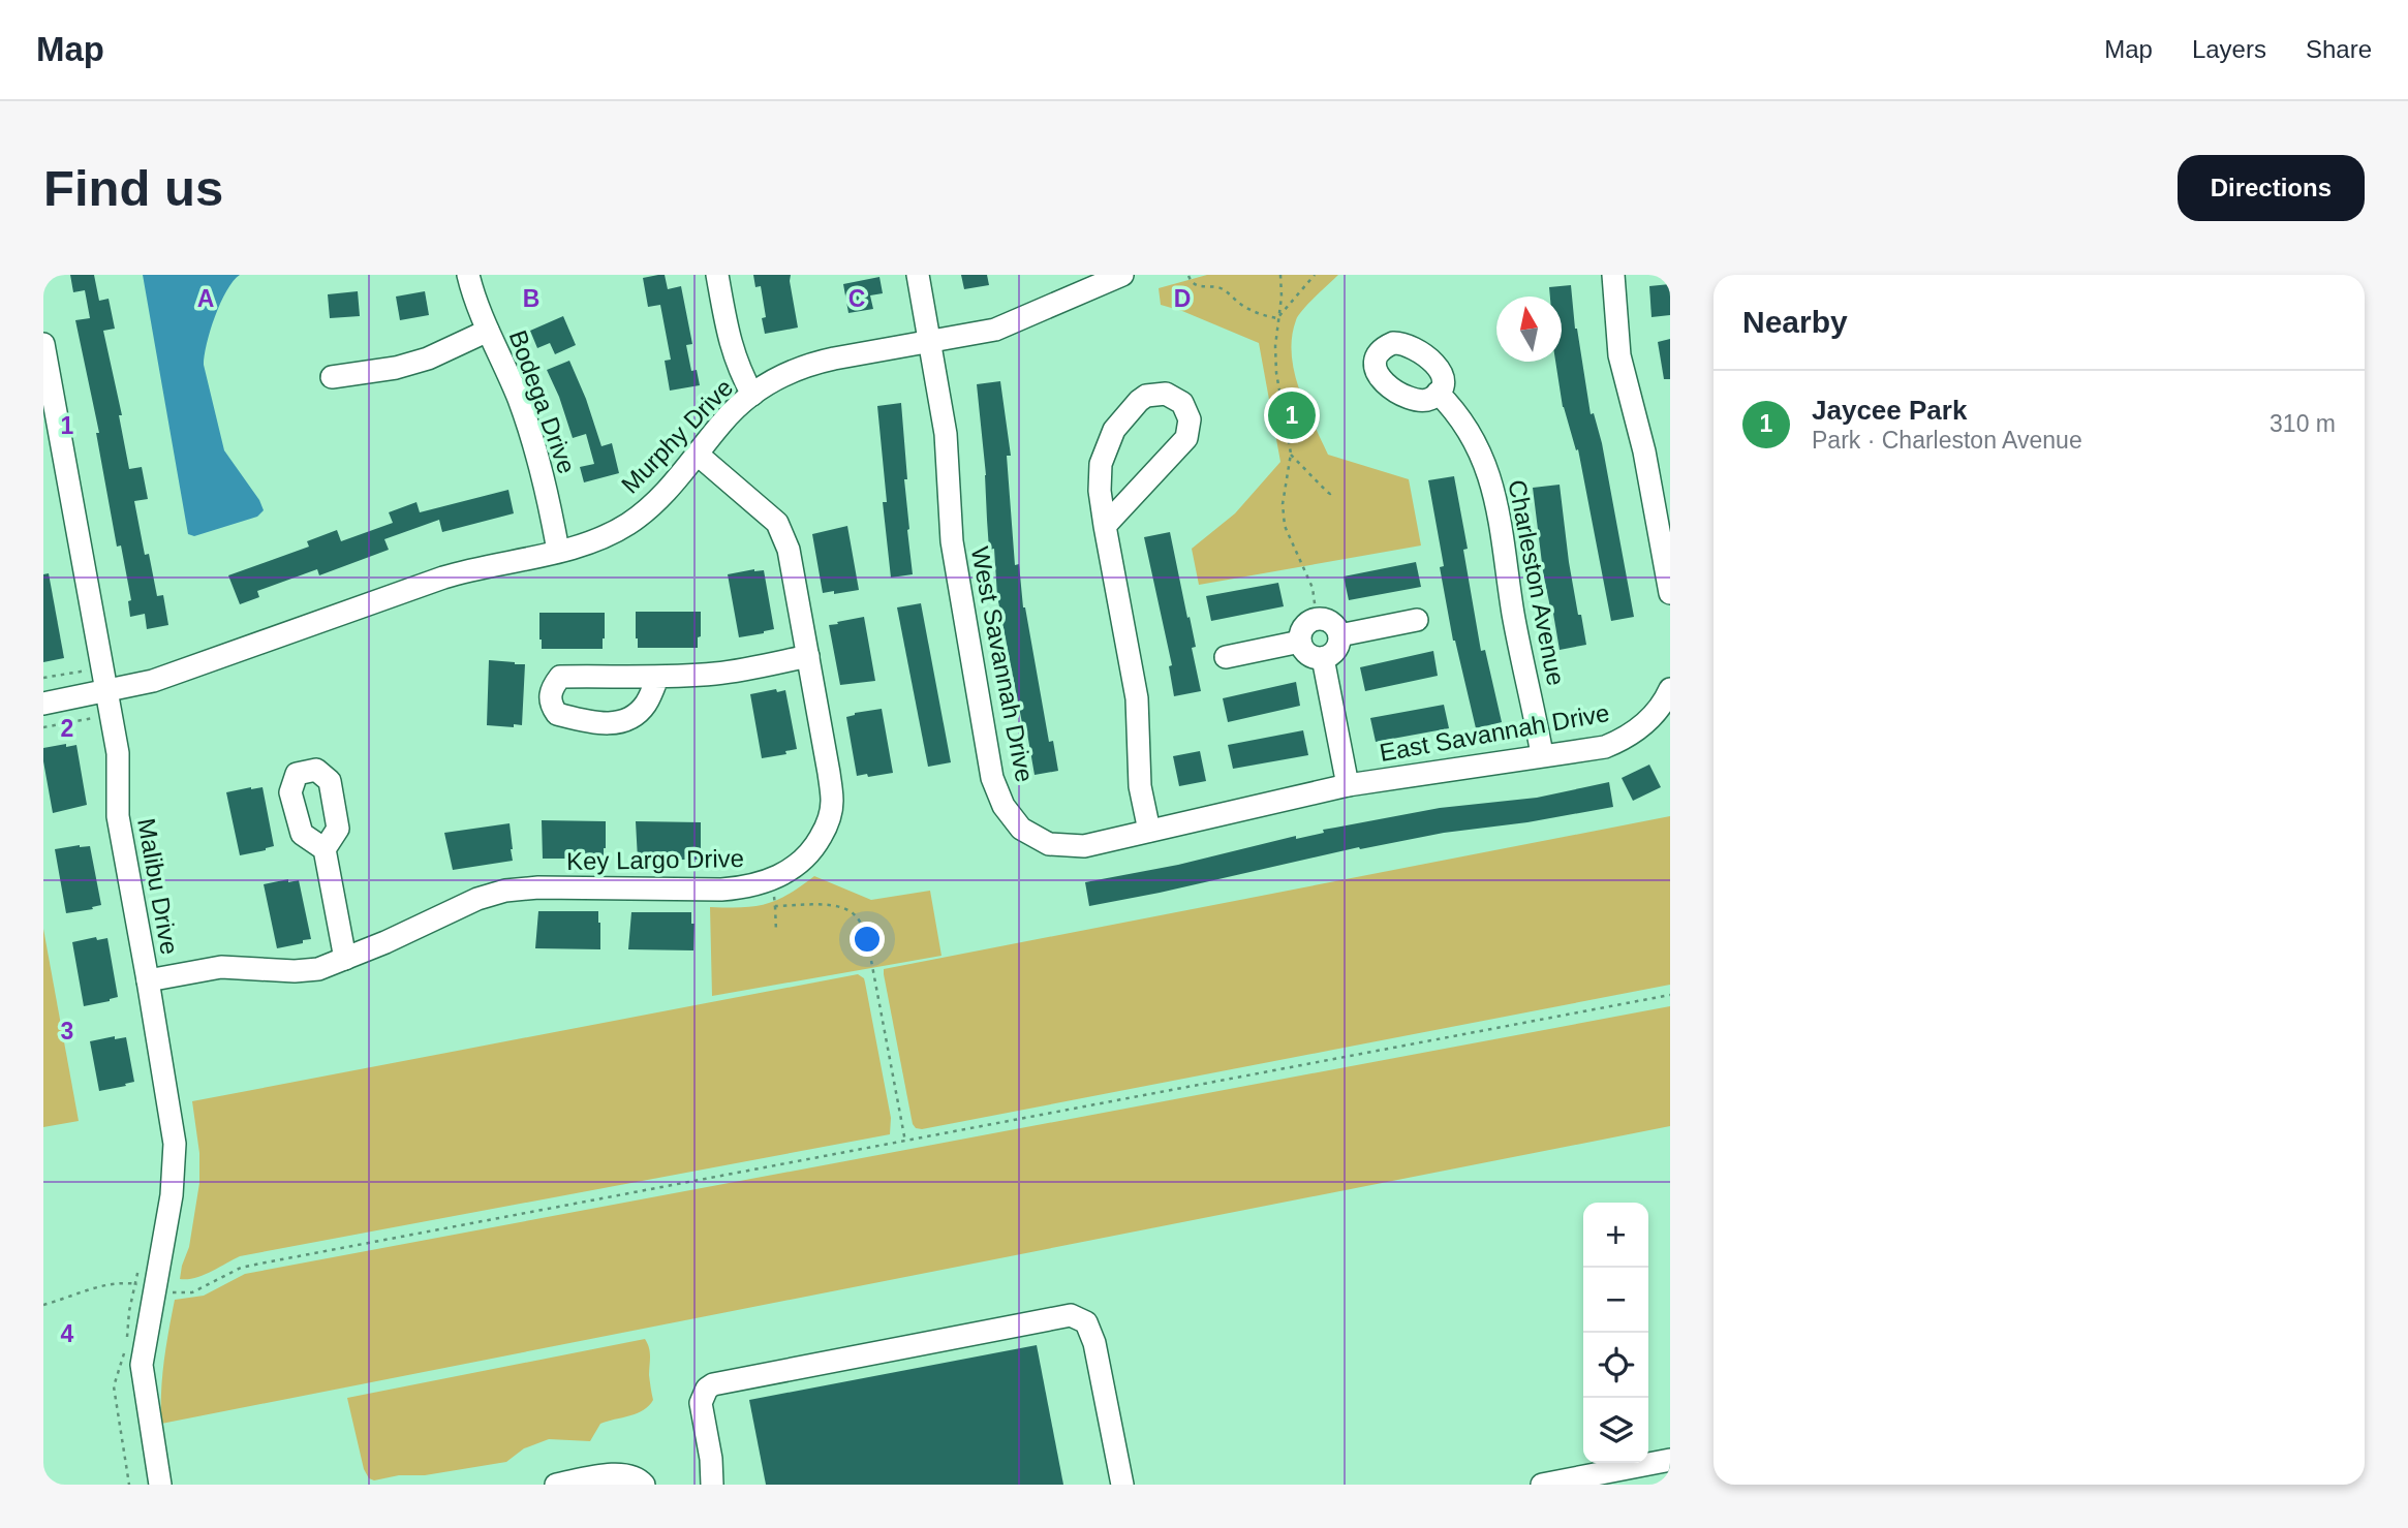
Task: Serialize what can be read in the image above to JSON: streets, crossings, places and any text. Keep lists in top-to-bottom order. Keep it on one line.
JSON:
{"streets":{"street":["Bodega Drive","Murphy Drive","Charleston Avenue","West Savannah Drive","East Savannah Drive","Key Largo Drive","Malibu Drive"]},"crossings":[["Bodega Drive","Murphy Drive"],["Murphy Drive","West Savannah Drive"],["Murphy Drive","Key Largo Drive"],["Murphy Drive","Malibu Drive"],["Charleston Avenue","East Savannah Drive"],["West Savannah Drive","East Savannah Drive"],["Key Largo Drive","Malibu Drive"]],"north":"top","page":{"header":"Map","nav":["Map","Layers","Share"],"buttons":"Directions","title":"Find us","heading":"Nearby","list":[{"mark":"1","name":"Jaycee Park","note":"Park · Charleston Avenue","value":"310 m"}],"pins":"1","map_buttons":["+","−"]},"grid":{"columns":["A","B","C","D"],"rows":["1","2","3","4"]}}
